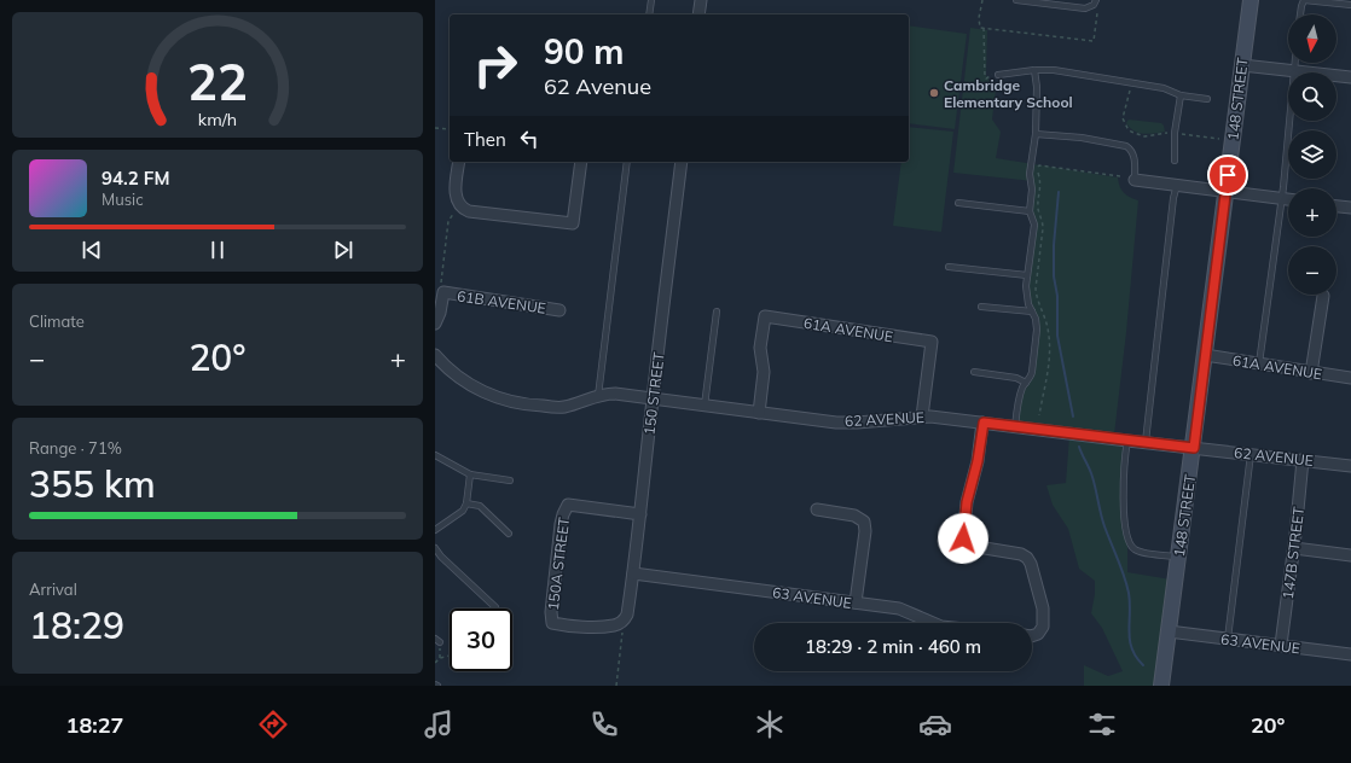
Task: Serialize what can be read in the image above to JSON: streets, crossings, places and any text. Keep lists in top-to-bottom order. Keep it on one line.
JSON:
{"streets":{"main road":["148 STREET"],"street":["61B AVENUE","61A AVENUE","150 STREET","62 AVENUE","147B STREET","150A STREET","63 AVENUE"]},"crossings":[["148 STREET","61A AVENUE"],["148 STREET","62 AVENUE"],["148 STREET","63 AVENUE"],["61A AVENUE","62 AVENUE"],["150 STREET","62 AVENUE"],["150 STREET","150A STREET"],["150 STREET","63 AVENUE"],["62 AVENUE","147B STREET"],["147B STREET","63 AVENUE"]],"places":["Cambridge Elementary School"],"north":"bottom","page":{"map_buttons":["+","−"],"turn":["90 m","62 Avenue"],"then":"Then","song":["94.2 FM","Music"],"tile":["Climate",["Range · 71%","355 km"],["Arrival","18:29"]],"heat":["−","20°","+"],"limit":"30","trip":"18:29 · 2 min · 460 m","tabs":["18:27","20°"],"gauge":["22","km/h"]}}
